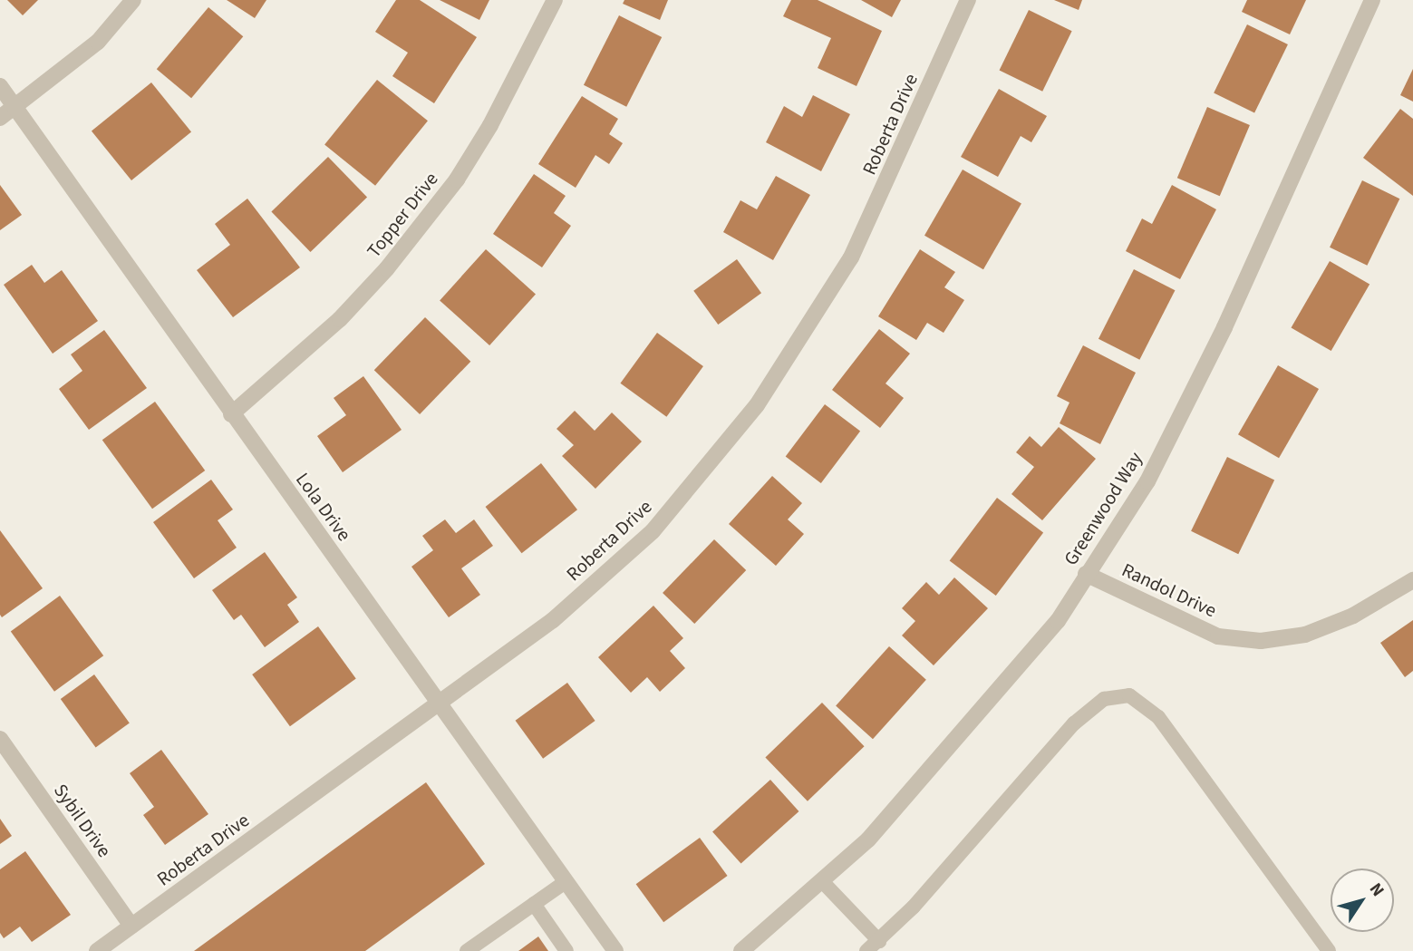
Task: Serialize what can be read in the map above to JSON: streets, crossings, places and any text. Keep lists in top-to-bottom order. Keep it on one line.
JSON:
{"streets":{"street":["Roberta Drive","Topper Drive","Lola Drive","Greenwood Way","Randol Drive","Sybil Drive"]},"crossings":[["Roberta Drive","Lola Drive"],["Roberta Drive","Sybil Drive"],["Topper Drive","Lola Drive"],["Greenwood Way","Randol Drive"]],"north":"top right"}
